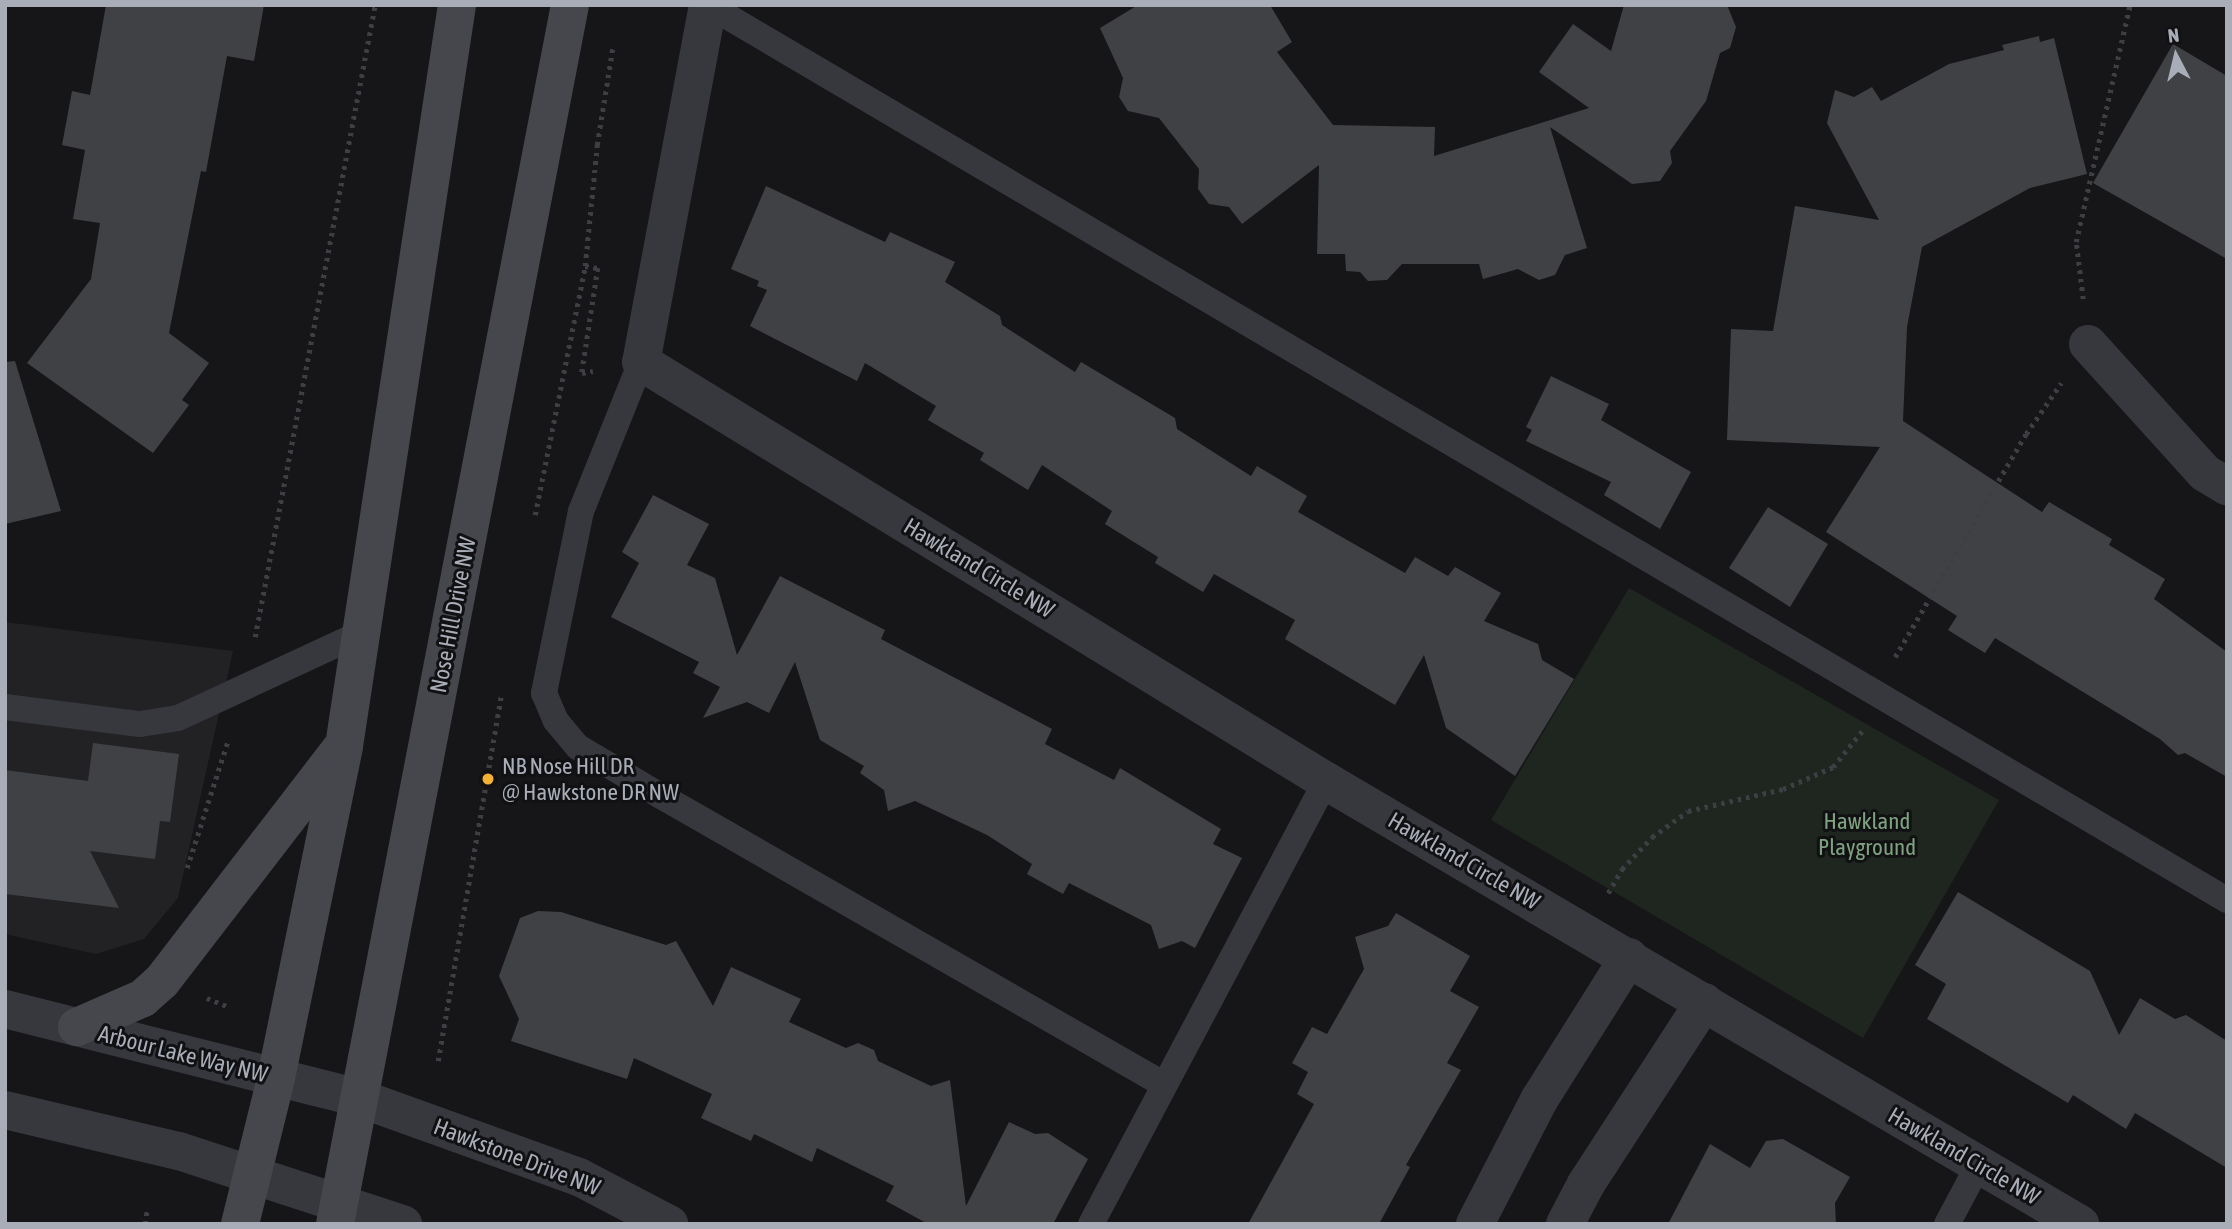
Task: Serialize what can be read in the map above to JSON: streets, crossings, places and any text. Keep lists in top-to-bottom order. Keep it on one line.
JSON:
{"streets":{"main road":["Nose Hill Drive NW"],"street":["Hawkland Circle NW","Arbour Lake Way NW","Hawkstone Drive NW"]},"crossings":[["Nose Hill Drive NW","Arbour Lake Way NW"],["Nose Hill Drive NW","Hawkstone Drive NW"],["Arbour Lake Way NW","Hawkstone Drive NW"]],"parks":["Hawkland Playground"],"places":["NB Nose Hill DR @ Hawkstone DR NW"],"north":"top"}
